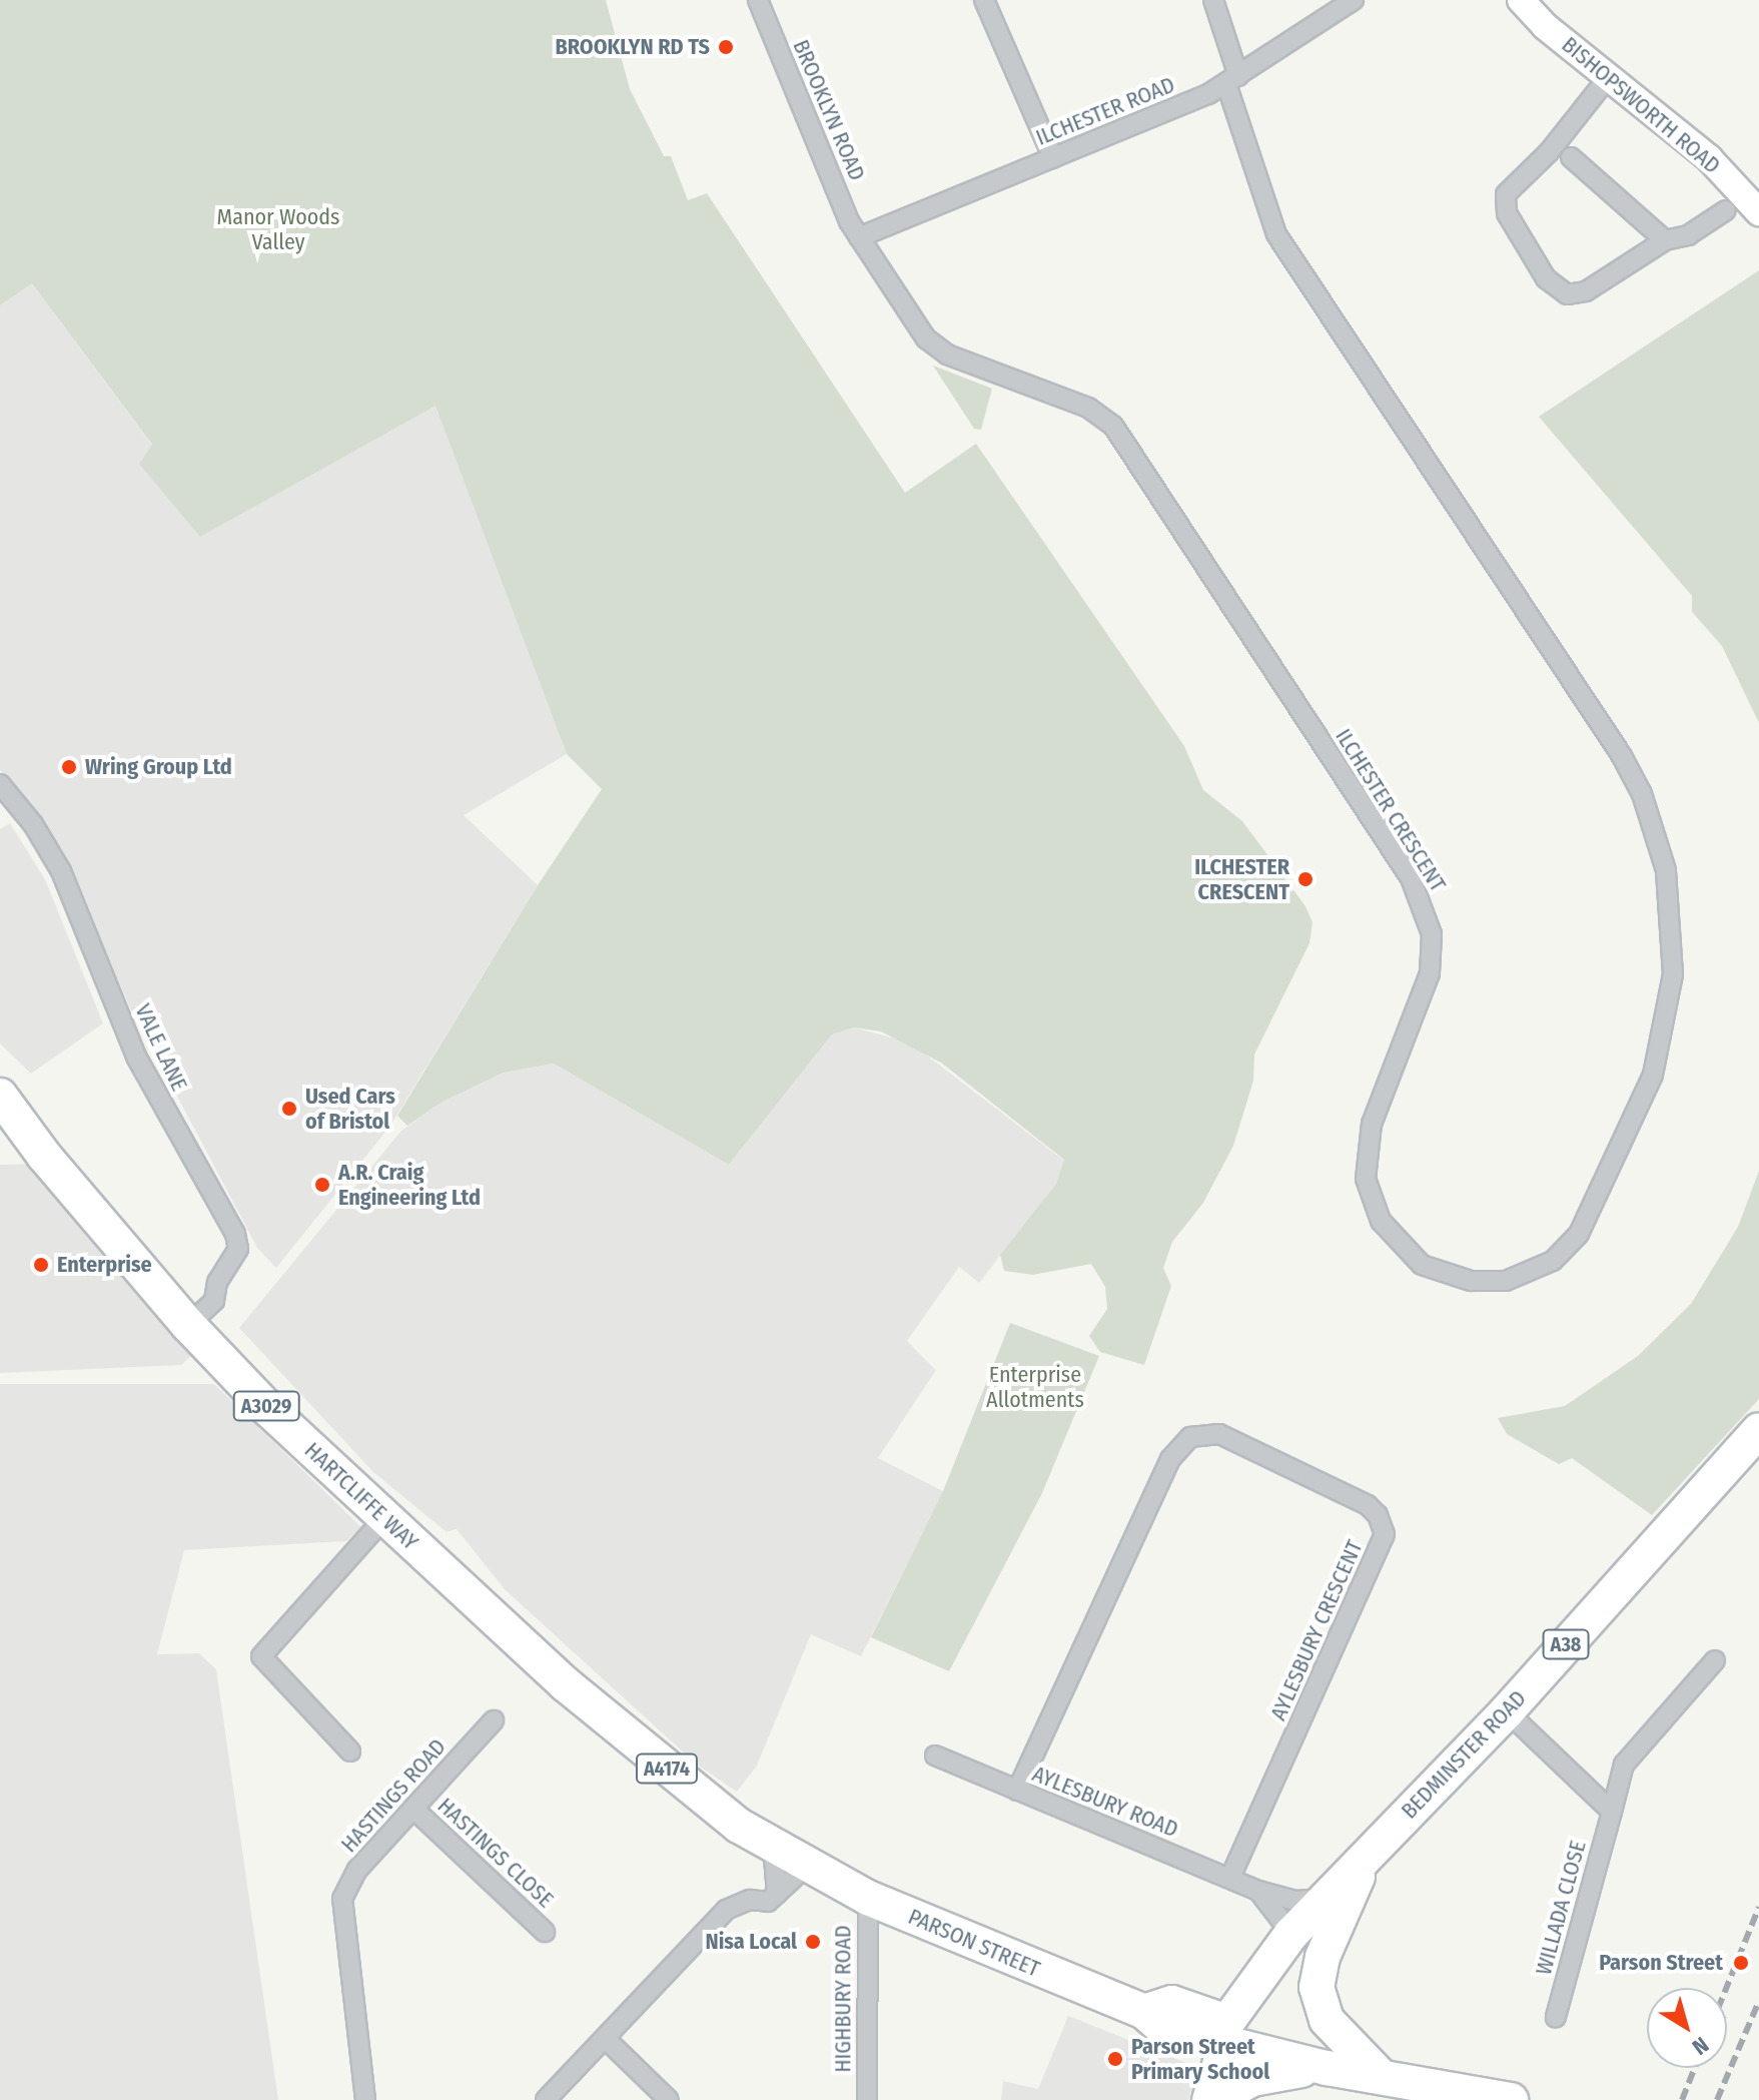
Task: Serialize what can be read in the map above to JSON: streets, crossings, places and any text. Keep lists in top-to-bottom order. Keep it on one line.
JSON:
{"streets":{"highway":["A3029","HARTCLIFFE WAY","A38","BEDMINSTER ROAD","A4174","PARSON STREET"],"street":["BISHOPSWORTH ROAD","BROOKLYN ROAD","ILCHESTER ROAD","ILCHESTER CRESCENT","VALE LANE","AYLESBURY CRESCENT","HASTINGS ROAD","AYLESBURY ROAD","HASTINGS CLOSE","WILLADA CLOSE","HIGHBURY ROAD"]},"crossings":[["BROOKLYN ROAD","ILCHESTER ROAD"],["BROOKLYN ROAD","ILCHESTER CRESCENT"],["ILCHESTER ROAD","ILCHESTER CRESCENT"],["VALE LANE","HARTCLIFFE WAY"],["HARTCLIFFE WAY","PARSON STREET"],["AYLESBURY CRESCENT","AYLESBURY ROAD"],["A38","BEDMINSTER ROAD"],["BEDMINSTER ROAD","AYLESBURY ROAD"],["BEDMINSTER ROAD","PARSON STREET"],["HASTINGS ROAD","HASTINGS CLOSE"],["PARSON STREET","HIGHBURY ROAD"]],"parks":["Manor Woods Valley","Enterprise Allotments"],"places":["BROOKLYN RD TS","Wring Group Ltd","ILCHESTER CRESCENT","Used Cars of Bristol","A.R. Craig Engineering Ltd","Enterprise","Nisa Local","Parson Street","Parson Street Primary School"],"north":"bottom right"}
